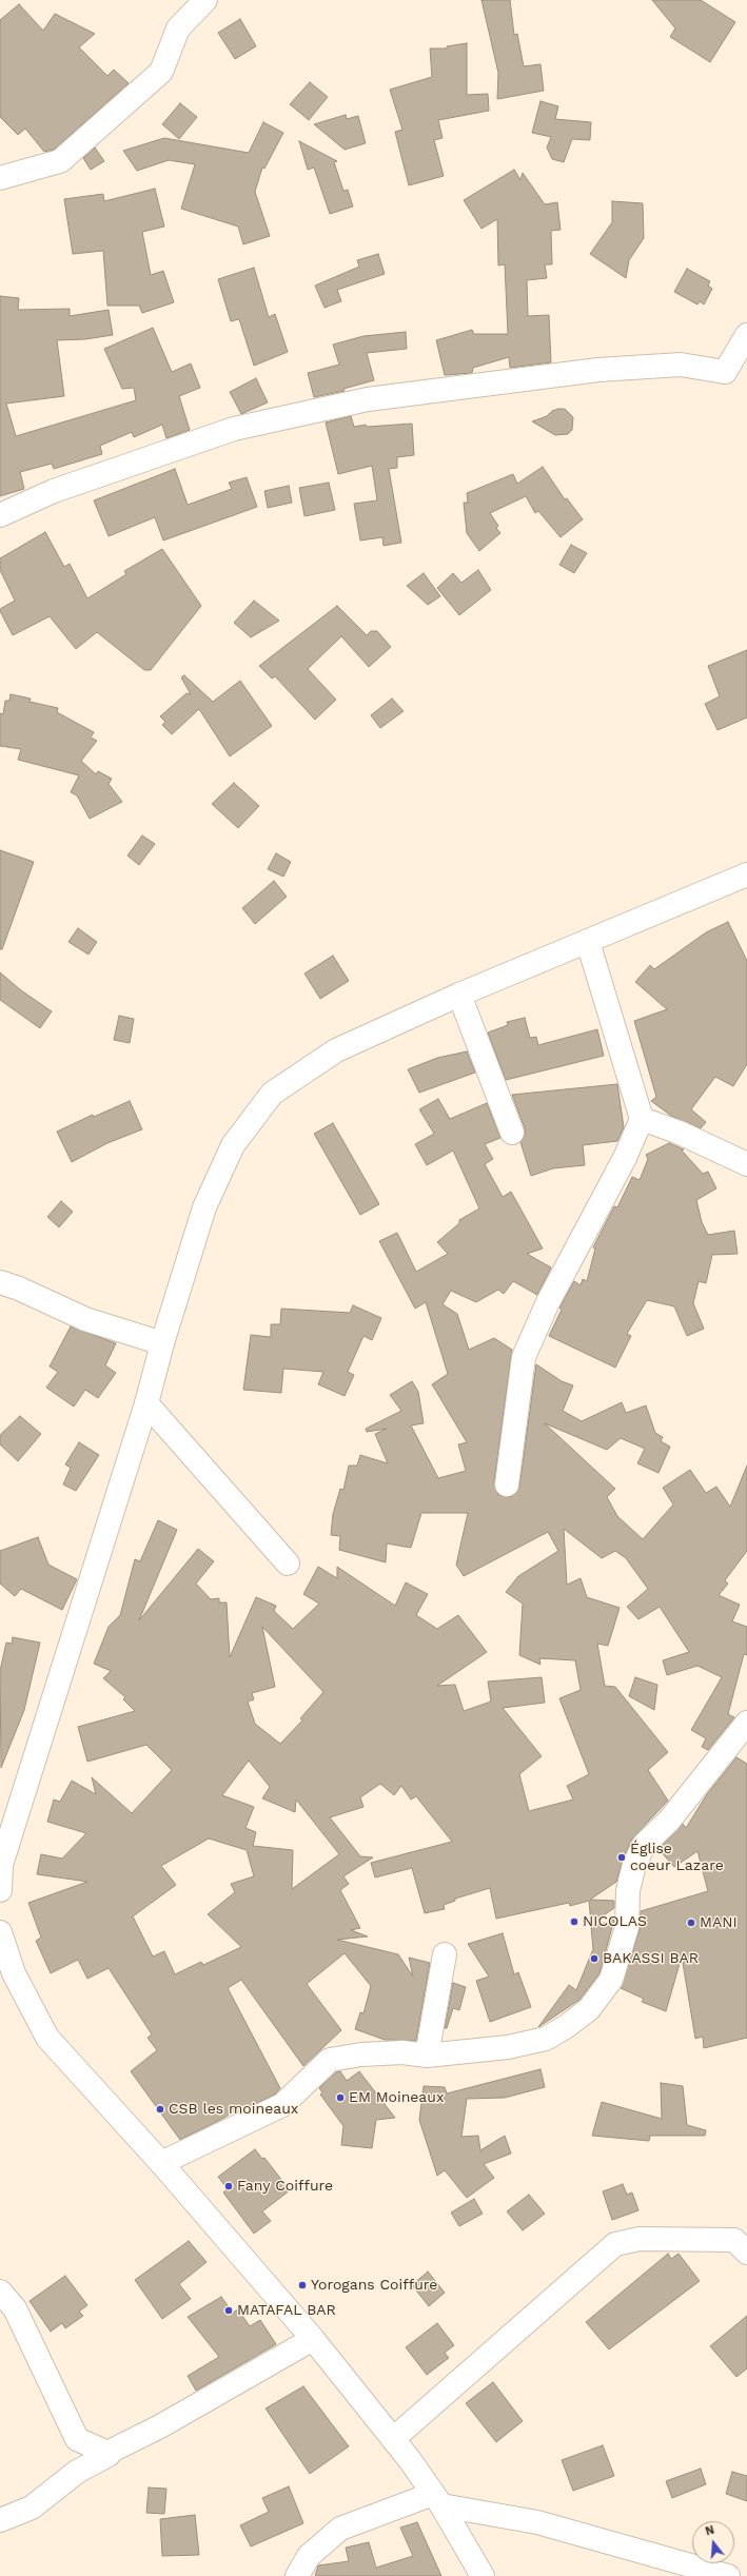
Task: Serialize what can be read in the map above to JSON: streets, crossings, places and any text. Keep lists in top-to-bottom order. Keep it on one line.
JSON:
{"places":["Église coeur Lazare","NICOLAS","MANI","BAKASSI BAR","EM Moineaux","CSB les moineaux","Fany Coiffure","Yorogans Coiffure","MATAFAL BAR"],"north":"top"}
